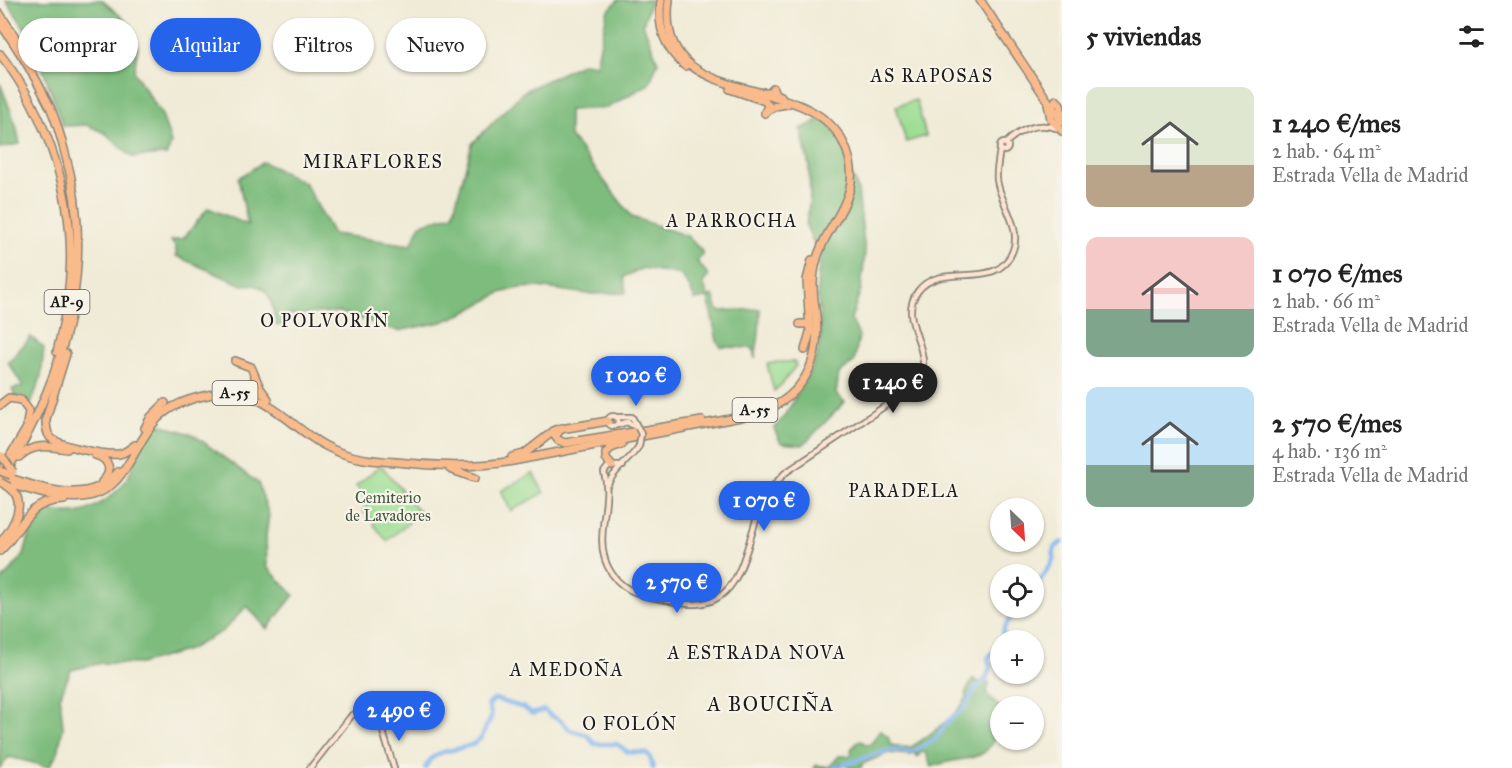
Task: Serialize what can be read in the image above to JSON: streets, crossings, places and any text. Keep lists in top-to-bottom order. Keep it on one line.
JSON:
{"streets":{"highway":["AP-9","A-55"]},"crossings":[["AP-9","A-55"]],"districts":["AS RAPOSAS","MIRAFLORES","A PARROCHA","O POLVORÍN","PARADELA","A ESTRADA NOVA","A MEDOÑA","A BOUCIÑA","O FOLÓN"],"parks":["Cemiterio de Lavadores"],"north":"bottom right","page":{"heading":"5 viviendas","chip":["Comprar","Alquilar","Filtros","Nuevo"],"list":[{"name":"1 240 €/mes","note":"2 hab. · 64 m² · Estrada Vella de Madrid"},{"name":"1 070 €/mes","note":"2 hab. · 66 m² · Estrada Vella de Madrid"},{"name":"2 570 €/mes","note":"4 hab. · 136 m² · Estrada Vella de Madrid"}],"price":["1 020 €","1 240 €","1 070 €","2 570 €","2 490 €"],"map_buttons":["+","−"]}}
